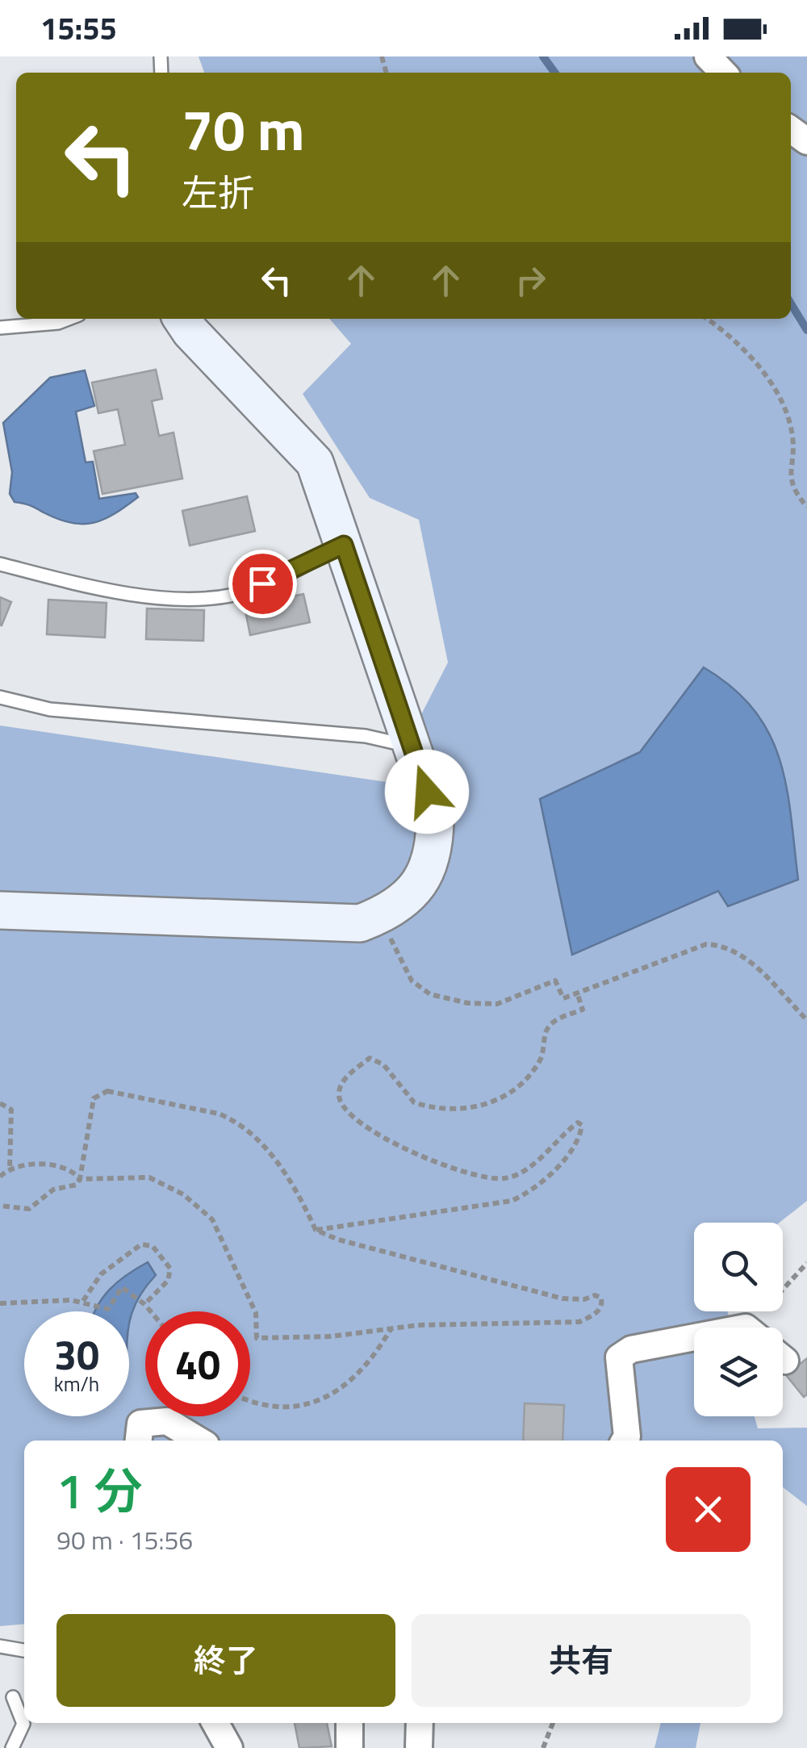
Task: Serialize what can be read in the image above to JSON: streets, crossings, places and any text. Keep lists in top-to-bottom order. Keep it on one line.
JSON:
{"page":{"status":"15:55","turn":["70 m","左折"],"speed":"30 km/h","limit":"40","heading":["1 分","90 m · 15:56"],"buttons":["終了","共有"]}}
